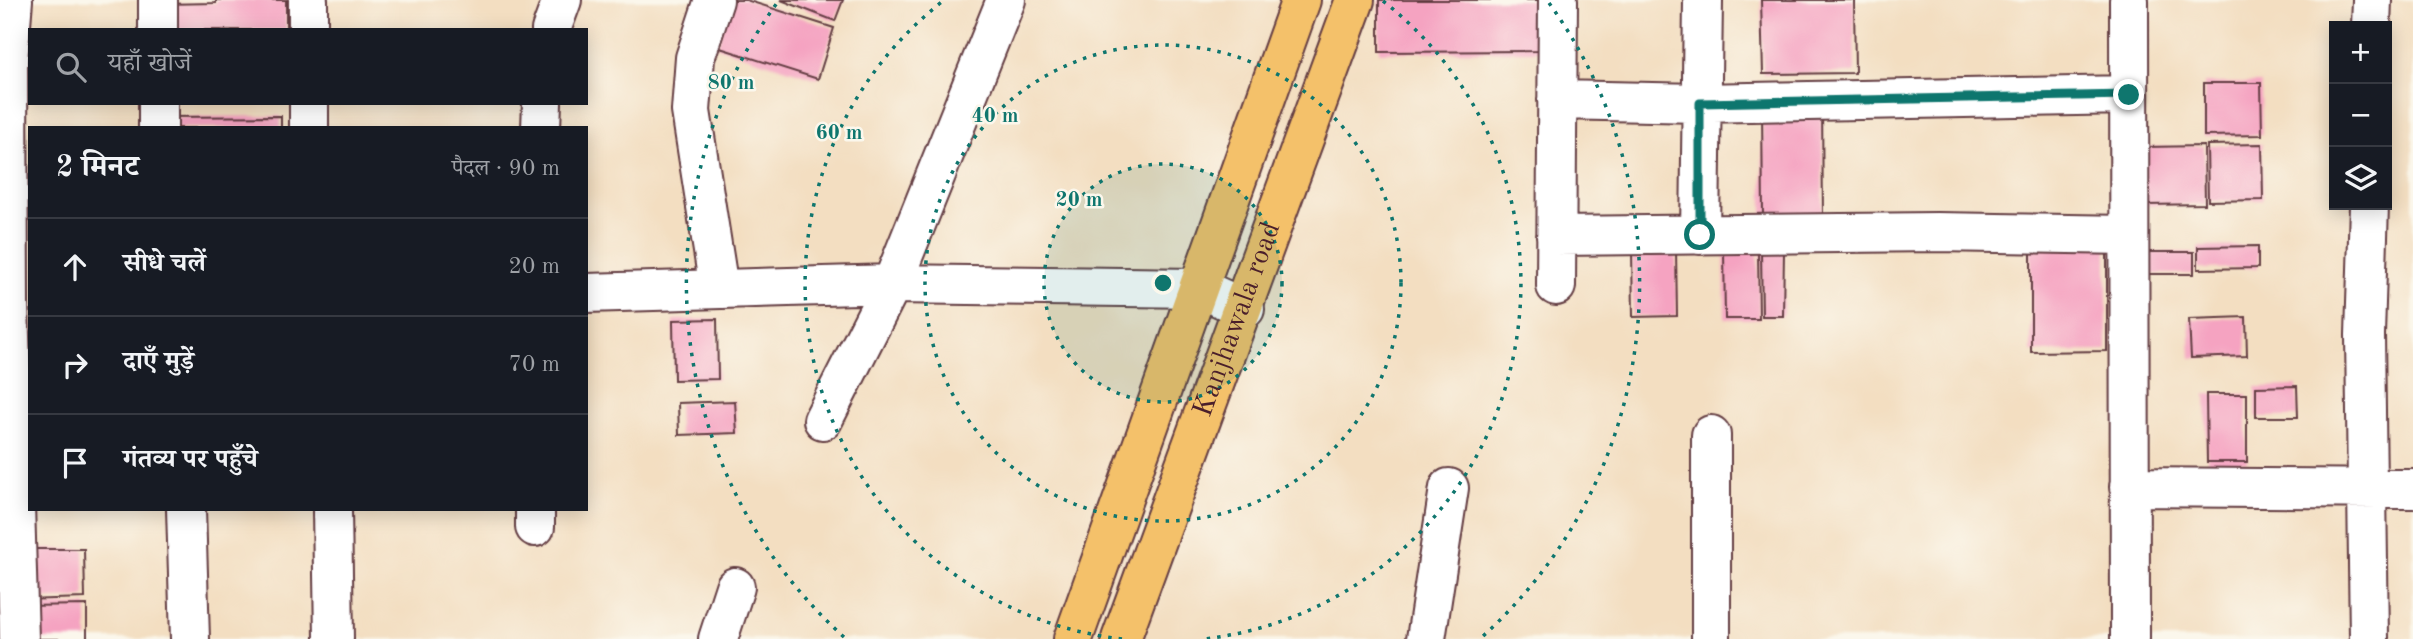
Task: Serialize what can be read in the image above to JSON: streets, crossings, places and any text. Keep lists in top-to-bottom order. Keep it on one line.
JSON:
{"streets":{"main road":["Kanjhawala road"]},"page":{"map_buttons":["+","−"],"search":"यहाँ खोजें","heading":["2 मिनट","पैदल · 90 m"],"list":[["सीधे चलें","20 m"],["दाएँ मुड़ें","70 m"],"गंतव्य पर पहुँचे"]},"rings":["80 m","40 m","60 m","20 m"]}
